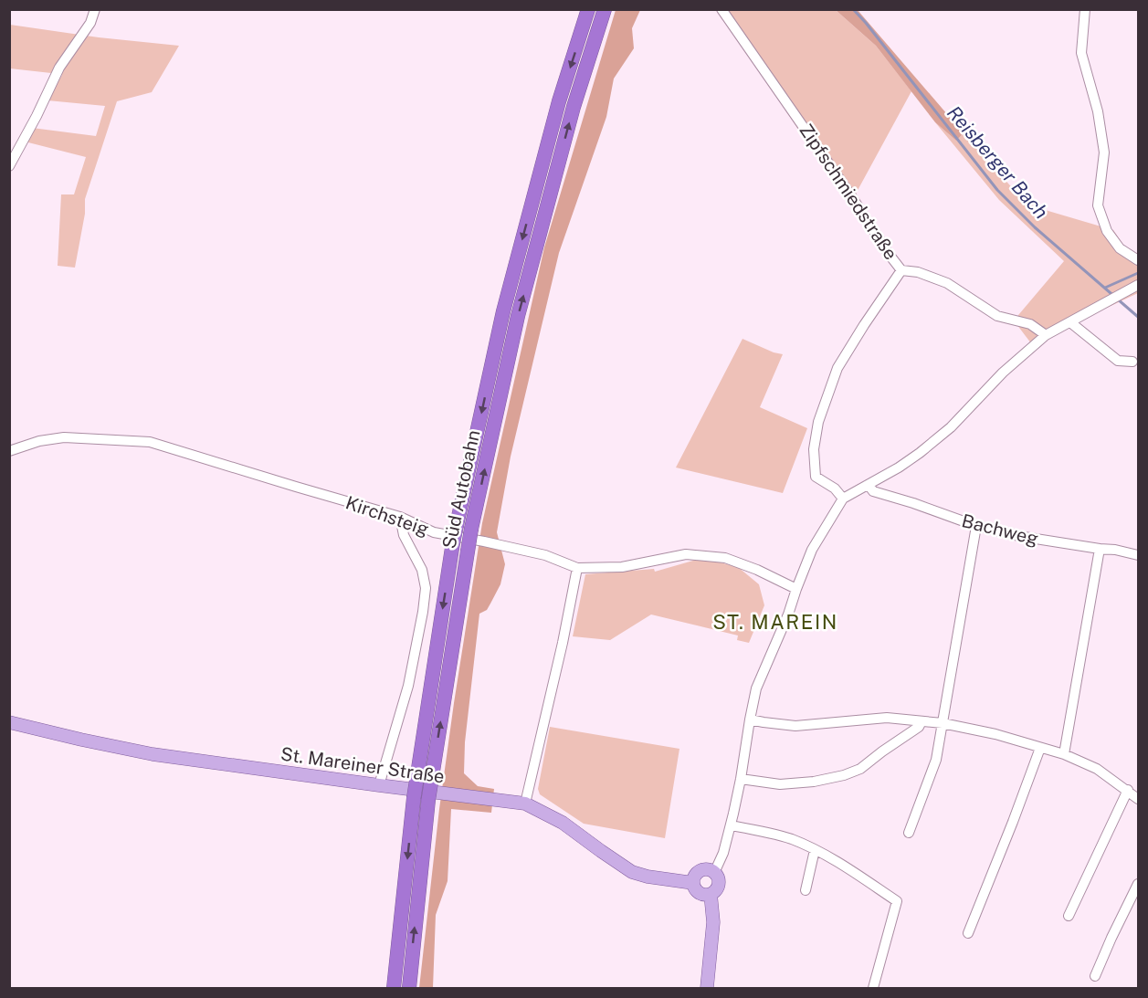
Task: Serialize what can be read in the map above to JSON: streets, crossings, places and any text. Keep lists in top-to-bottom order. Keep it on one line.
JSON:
{"streets":{"highway":["Süd Autobahn"],"main road":["St. Mareiner Straße"],"street":["Zipfschmiedstraße","Kirchsteig","Bachweg"]},"districts":["ST. MAREIN"],"water":["Reisberger Bach"]}
